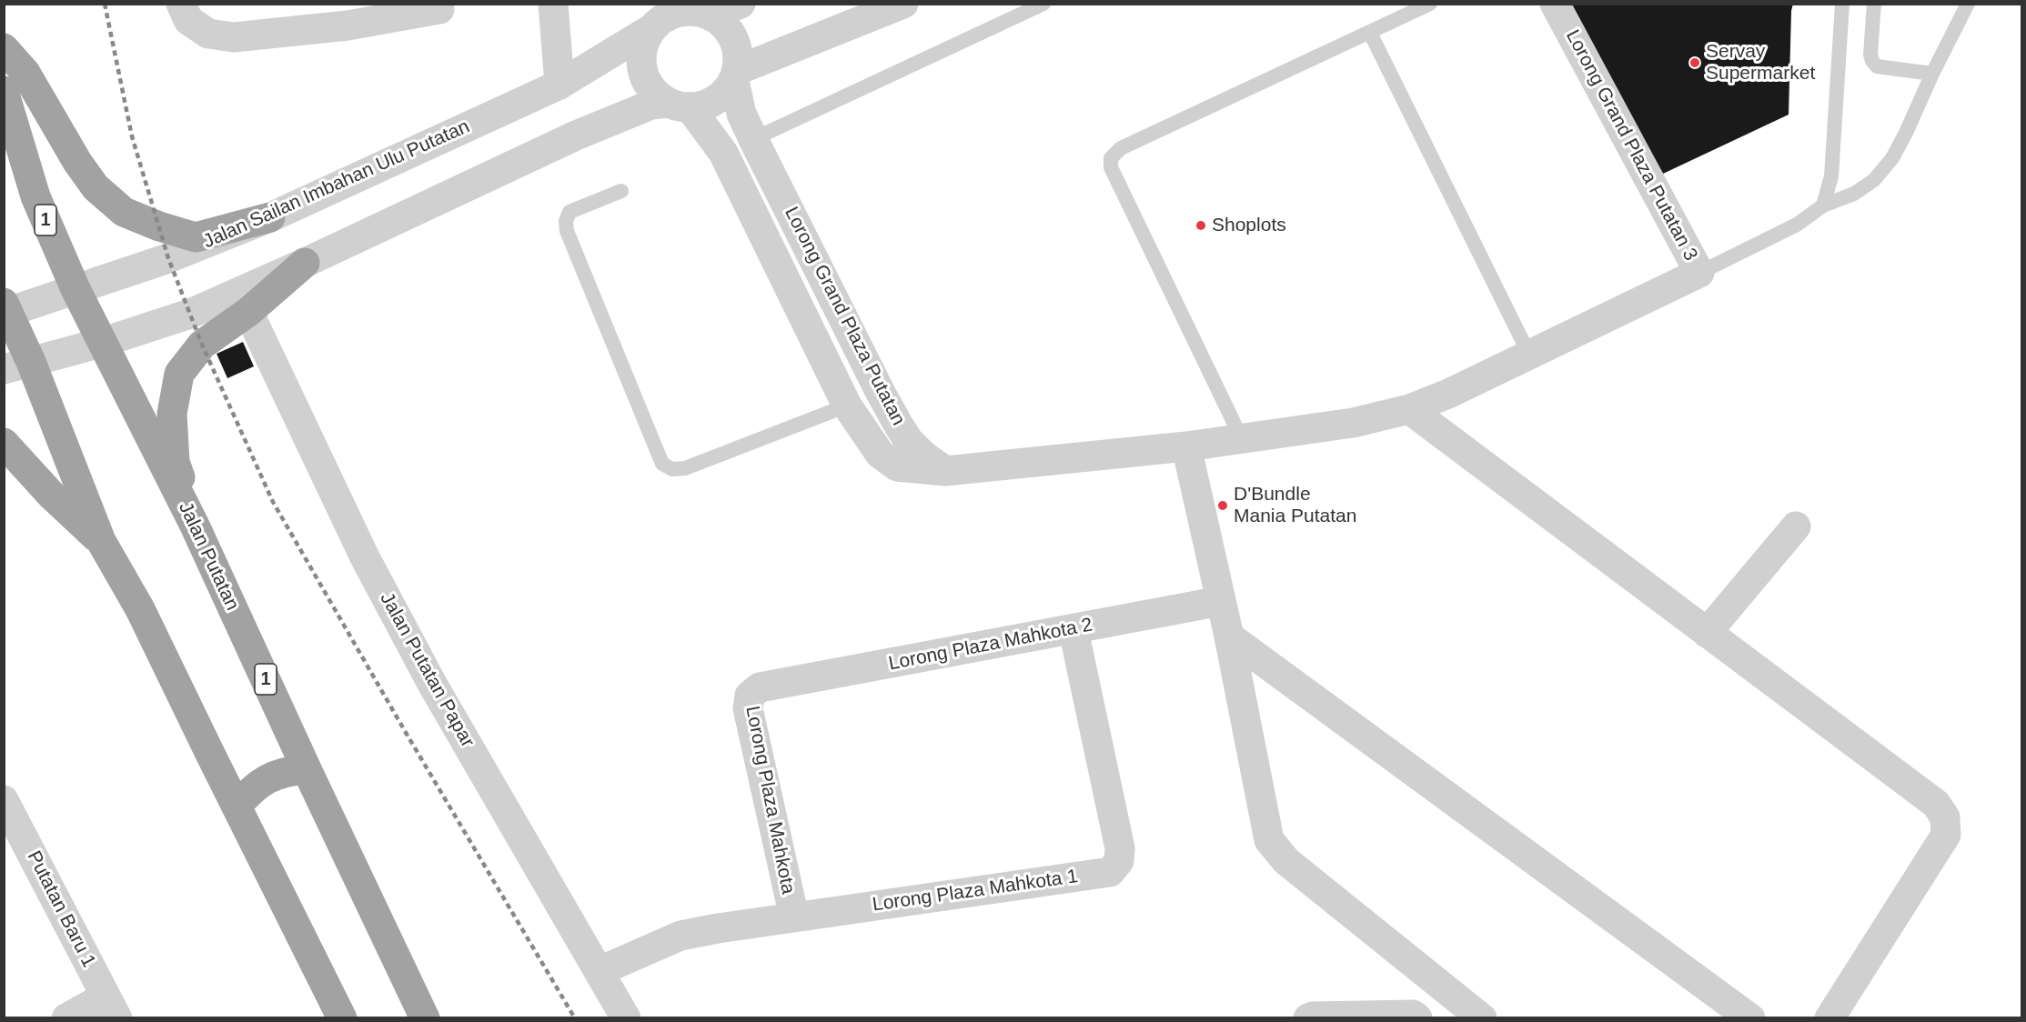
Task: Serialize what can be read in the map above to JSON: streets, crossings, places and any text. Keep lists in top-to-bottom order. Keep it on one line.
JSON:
{"streets":{"highway":["1","Jalan Putatan"],"street":["Lorong Grand Plaza Putatan 3","Jalan Sailan Imbahan Ulu Putatan","Lorong Grand Plaza Putatan","Lorong Plaza Mahkota 2","Jalan Putatan Papar","Lorong Plaza Mahkota","Lorong Plaza Mahkota 1","Putatan Baru 1"]},"crossings":[["Jalan Sailan Imbahan Ulu Putatan","Lorong Grand Plaza Putatan"],["Jalan Sailan Imbahan Ulu Putatan","Jalan Putatan"],["Lorong Plaza Mahkota 2","Lorong Plaza Mahkota"],["Lorong Plaza Mahkota 2","Lorong Plaza Mahkota 1"],["Jalan Putatan Papar","Lorong Plaza Mahkota 1"],["Lorong Plaza Mahkota","Lorong Plaza Mahkota 1"]],"places":["Servay Supermarket","Shoplots","D'Bundle Mania Putatan"]}
